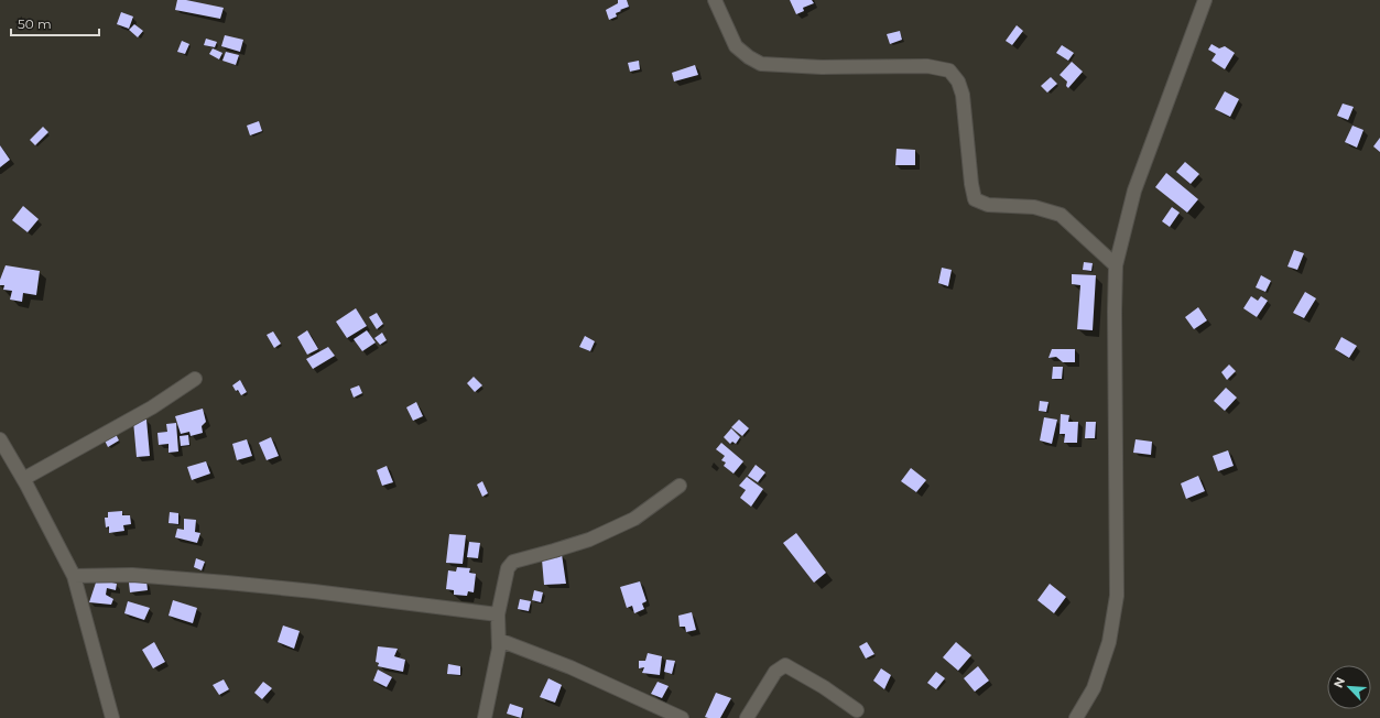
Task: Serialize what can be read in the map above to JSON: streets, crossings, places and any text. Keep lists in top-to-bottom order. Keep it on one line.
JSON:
{"scale_bar":"50 m","north":"top left"}
